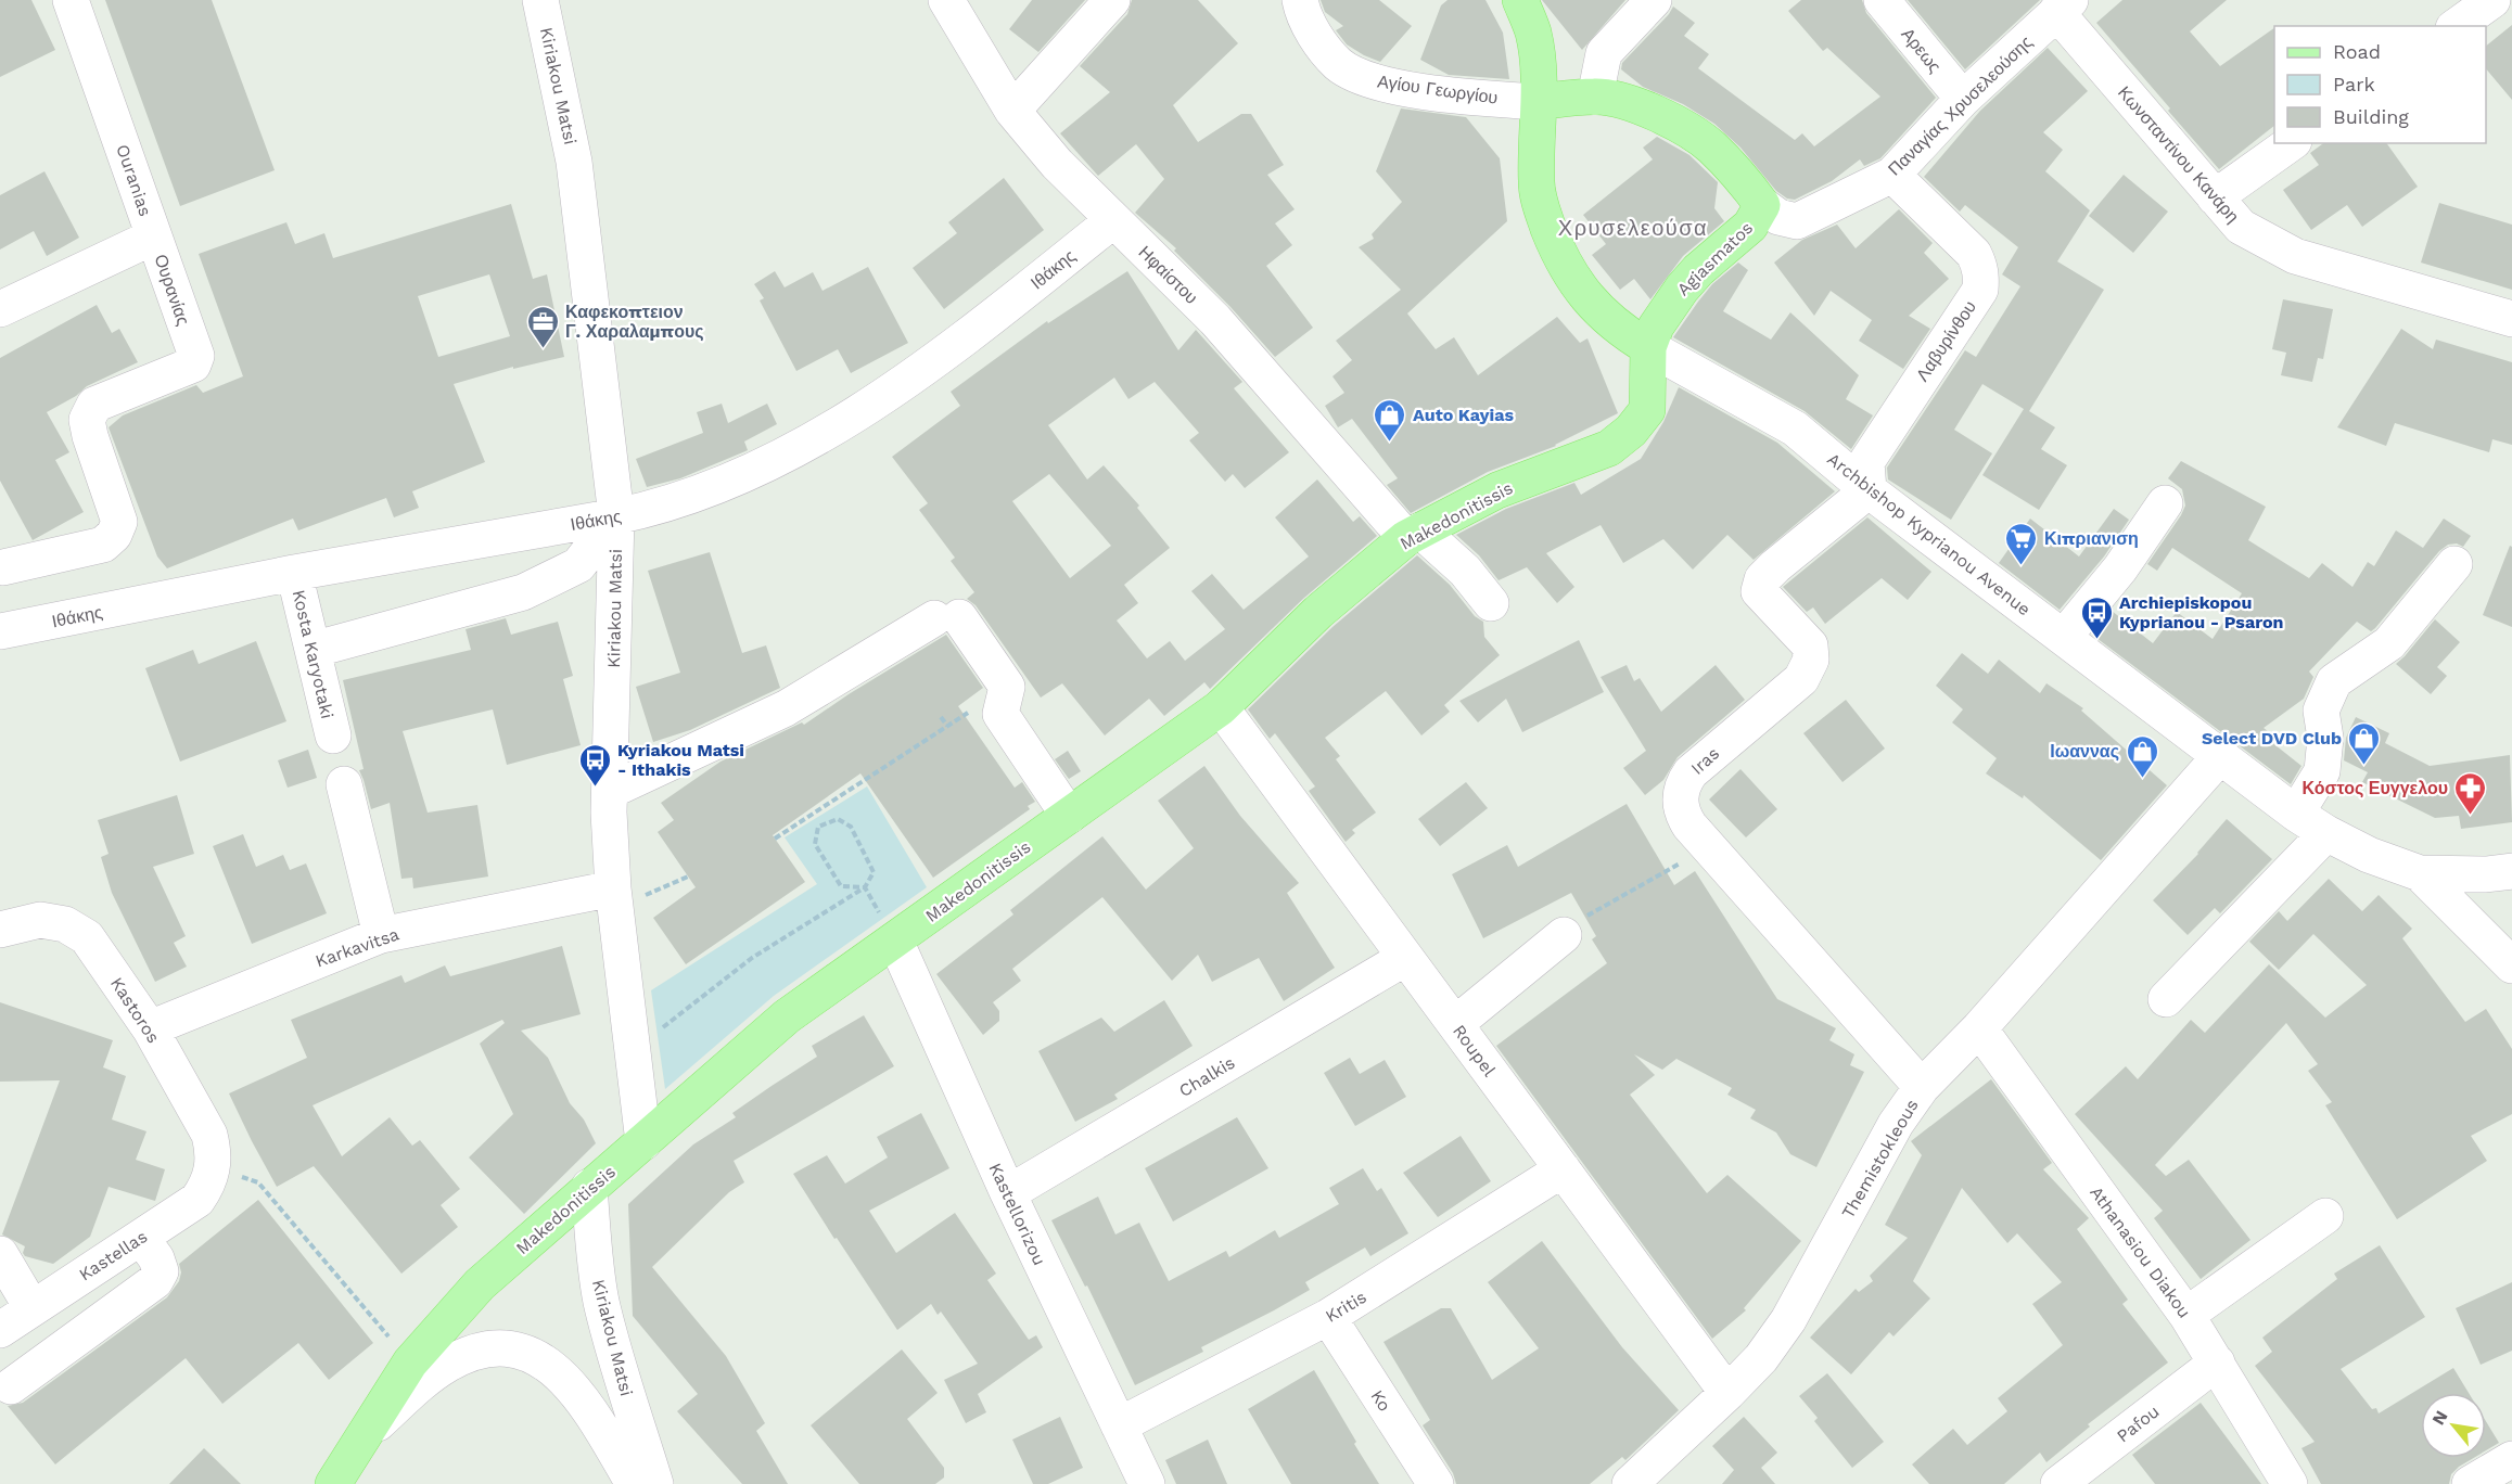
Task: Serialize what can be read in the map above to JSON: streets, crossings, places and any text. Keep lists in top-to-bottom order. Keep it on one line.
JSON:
{"streets":{"main road":["Παναγίας Χρυσελεούσης","Agiasmatos","Makedonitissis","Archbishop Kyprianou Avenue"],"street":["Αρεως","Kiriakou Matsi","Αγίου Γεωργίου","Κωνσταντίνου Κανάρη","Ouranias","Ιθάκης","Ηφαίστου","Ουρανίας","Λαβυρίνθου","Kosta Karyotaki","Iras","Karkavitsa","Kastoros","Roupel","Chalkis","Themistokleous","Kastellorizou","Athanasiou Diakou","Kastellas","Kritis","Ko","Pafou"]},"crossings":[["Αρεως","Παναγίας Χρυσελεούσης"],["Kiriakou Matsi","Ιθάκης"],["Kiriakou Matsi","Makedonitissis"],["Kiriakou Matsi","Karkavitsa"],["Αγίου Γεωργίου","Παναγίας Χρυσελεούσης"],["Αγίου Γεωργίου","Archbishop Kyprianou Avenue"],["Παναγίας Χρυσελεούσης","Κωνσταντίνου Κανάρη"],["Παναγίας Χρυσελεούσης","Agiasmatos"],["Παναγίας Χρυσελεούσης","Λαβυρίνθου"],["Παναγίας Χρυσελεούσης","Archbishop Kyprianou Avenue"],["Ouranias","Ουρανίας"],["Agiasmatos","Makedonitissis"],["Agiasmatos","Archbishop Kyprianou Avenue"],["Ιθάκης","Ηφαίστου"],["Ιθάκης","Kosta Karyotaki"],["Ηφαίστου","Makedonitissis"],["Λαβυρίνθου","Archbishop Kyprianou Avenue"],["Λαβυρίνθου","Iras"],["Makedonitissis","Archbishop Kyprianou Avenue"],["Makedonitissis","Roupel"],["Makedonitissis","Kastellorizou"],["Archbishop Kyprianou Avenue","Iras"],["Archbishop Kyprianou Avenue","Themistokleous"],["Iras","Themistokleous"],["Karkavitsa","Kastoros"],["Kastoros","Kastellas"],["Roupel","Chalkis"],["Roupel","Themistokleous"],["Roupel","Kritis"],["Chalkis","Kastellorizou"],["Themistokleous","Athanasiou Diakou"],["Kastellorizou","Kritis"],["Athanasiou Diakou","Pafou"],["Kritis","Ko"]],"districts":["Χρυσελεούσα"],"places":{"office":["Καφεκοπτειον Γ. Χαραλαμπους"],"shop":["Auto Kayias","Select DVD Club","Ιωαννας"],"supermarket":["Κιπριανιση"],"bus stop":["Archiepiskopou Kyprianou - Psaron","Kyriakou Matsi - Ithakis"],"pharmacy":["Κόστος Ευγγελου"]},"legend":["Road","Park","Building"],"north":"top left"}
